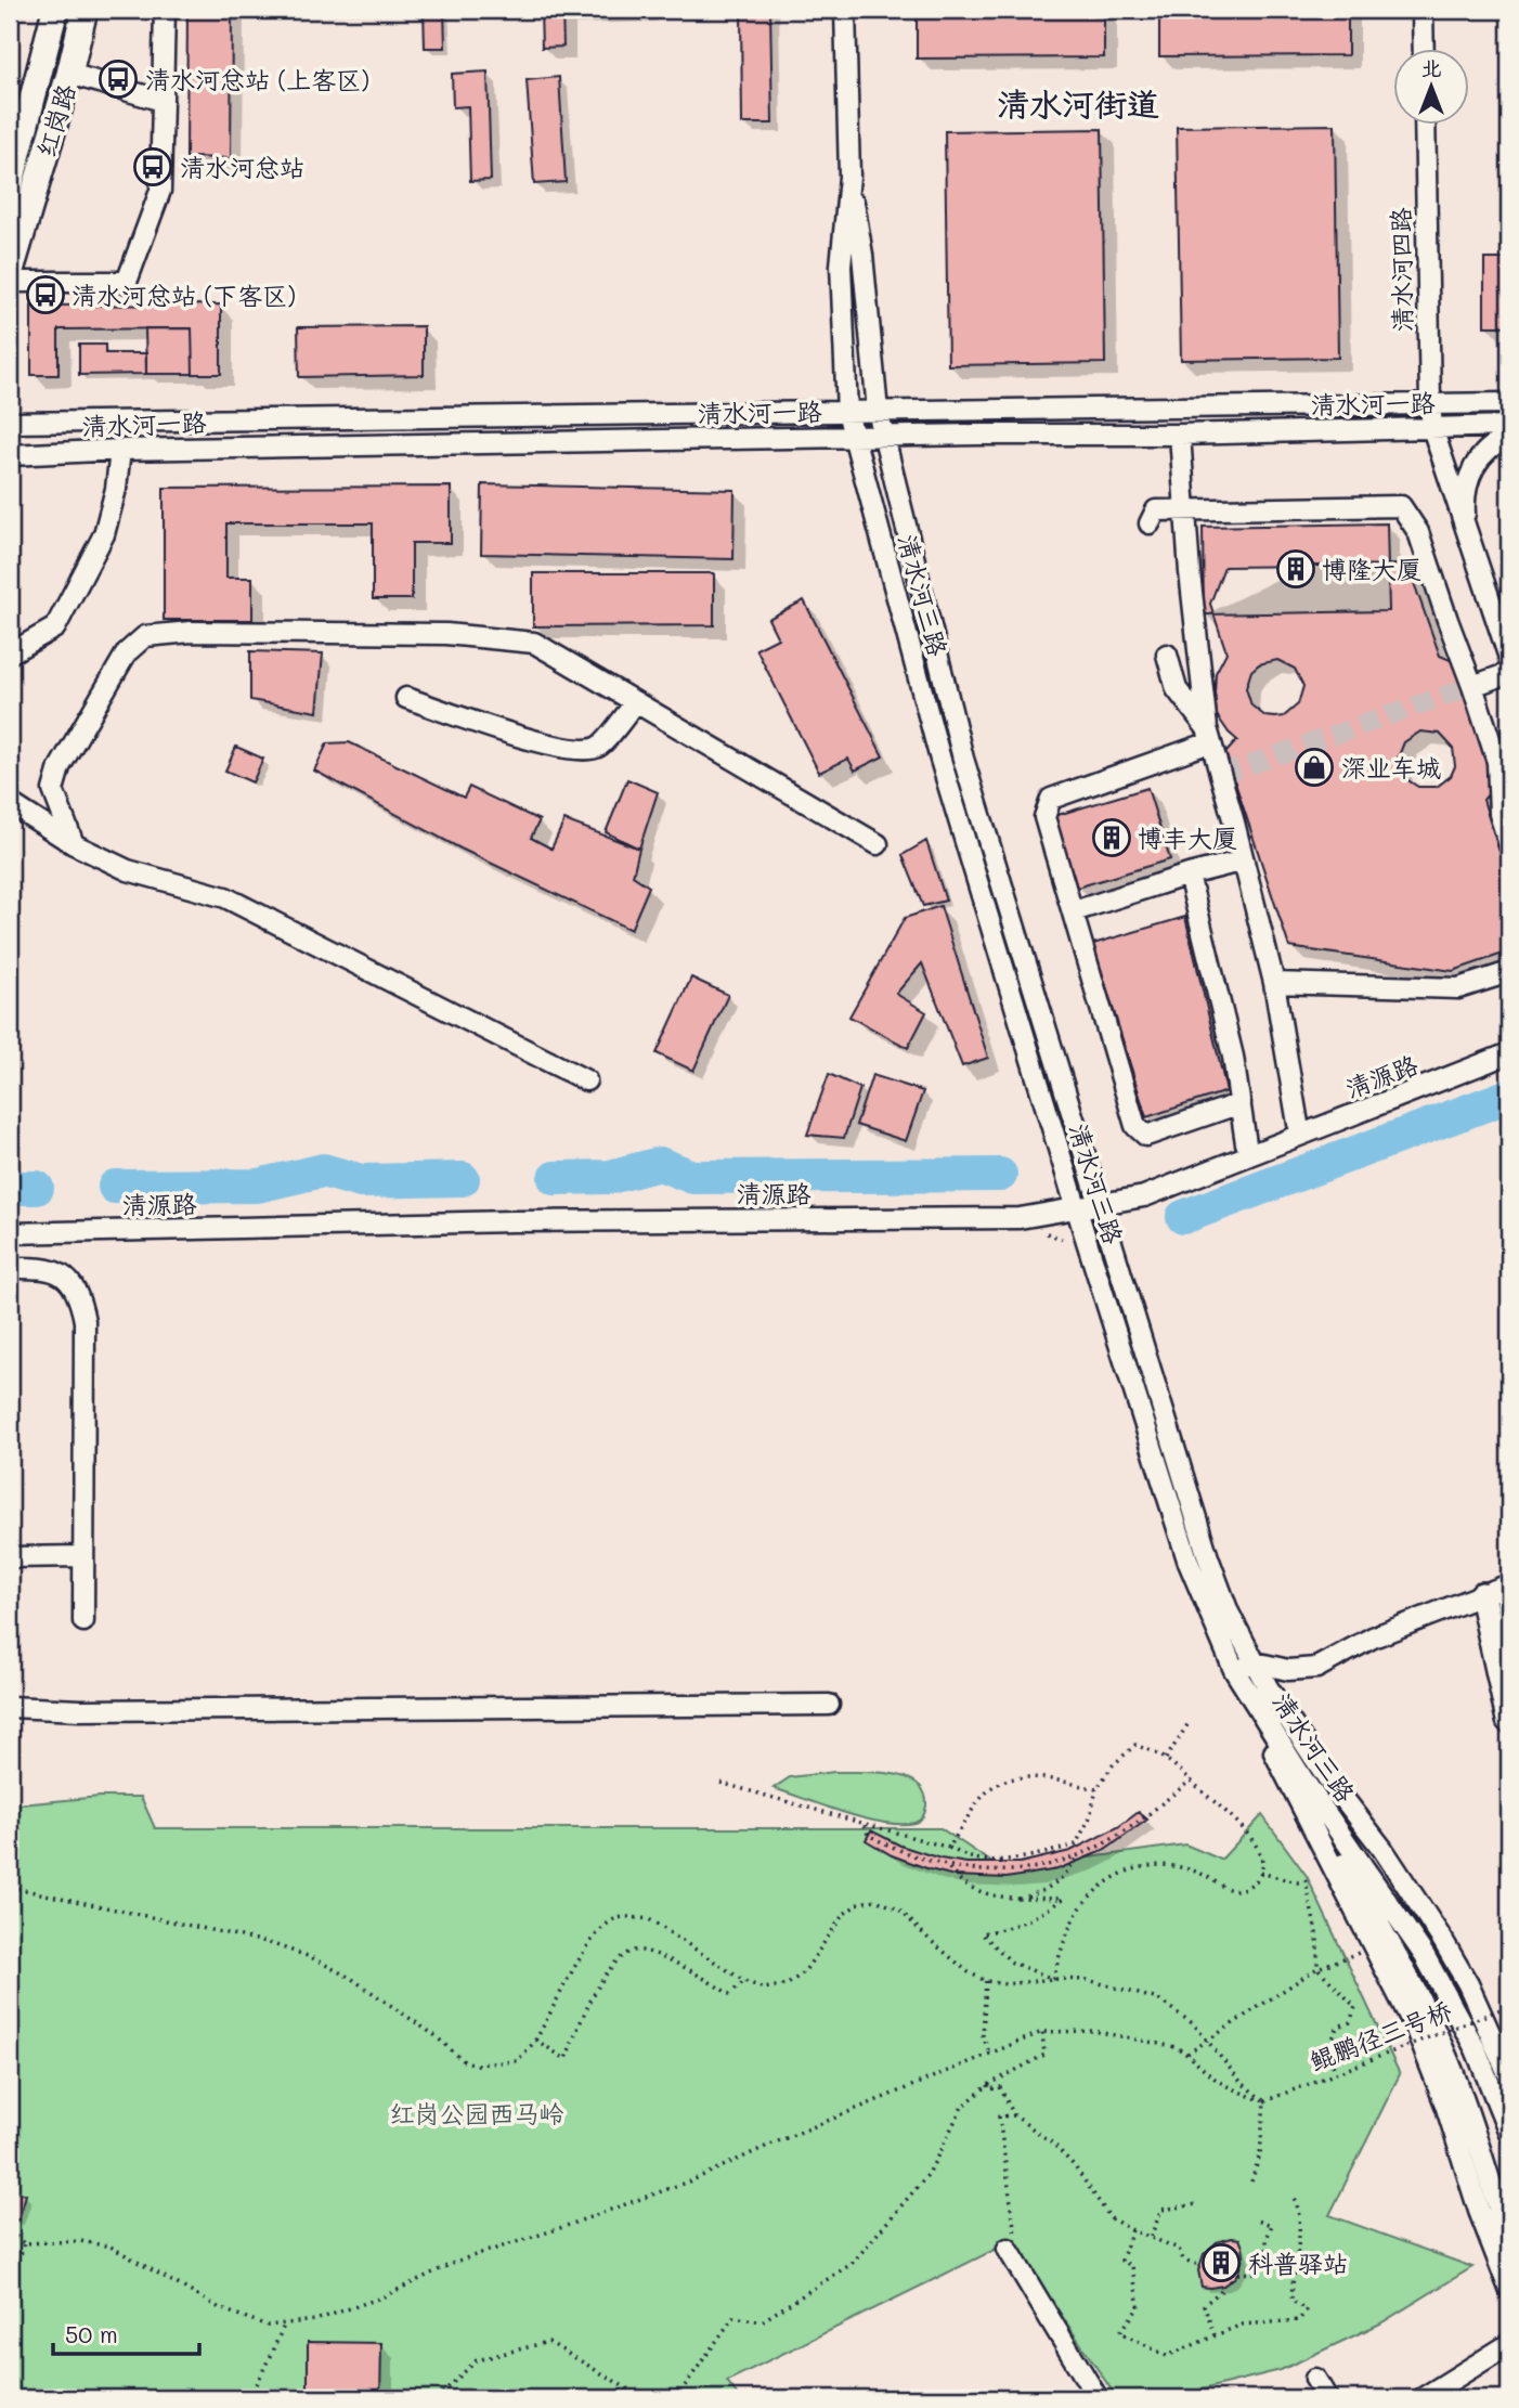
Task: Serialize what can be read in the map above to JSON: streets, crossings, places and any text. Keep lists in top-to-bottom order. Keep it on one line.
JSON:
{"streets":{"main road":["红岗路"],"street":["清水河四路","清水河一路","清水河三路","清源路"],"path":["鲲鹏径三号桥"]},"crossings":[["清水河四路","清水河一路"],["清水河一路","清水河三路"],["清水河三路","清源路"]],"districts":["清水河街道"],"parks":["红岗公园西马岭"],"places":{"bus stop":["清水河总站 (上客区)","清水河总站","清水河总站 (下客区)"],"building":["博隆大厦","博丰大厦","科普驿站"],"shop":["深业车城"]},"scale_bar":"50 m","north":"top"}
